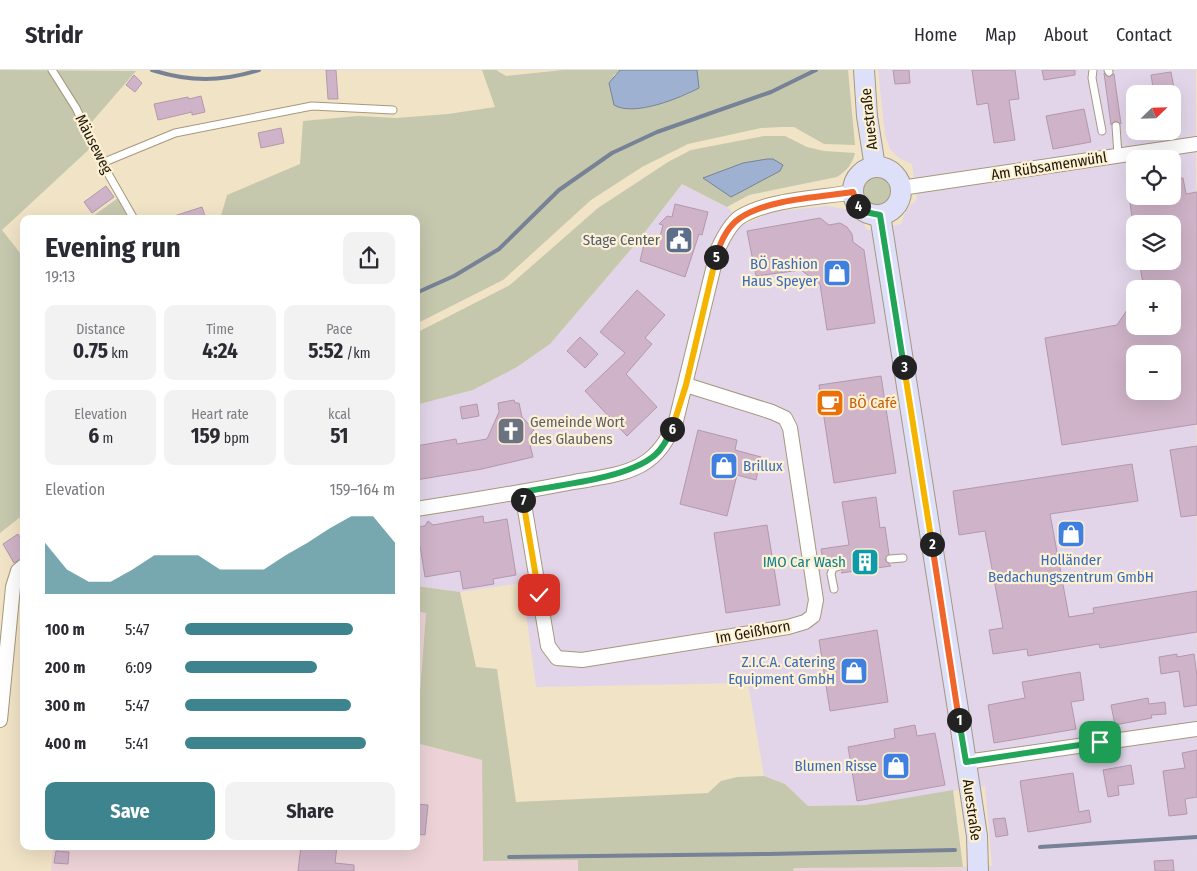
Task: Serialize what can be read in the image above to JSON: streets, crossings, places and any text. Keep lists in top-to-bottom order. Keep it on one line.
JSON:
{"streets":{"street":["Auestraße","Am Rübsamenwühl","Im Geißhorn"],"lane":["Mäuseweg"]},"crossings":[["Auestraße","Am Rübsamenwühl"]],"places":{"public building":["Stage Center"],"shop":["BÖ Fashion Haus Speyer","Brillux","Holländer Bedachungszentrum GmbH","Z.I.C.A. Catering Equipment GmbH","Blumen Risse"],"cafe":["BÖ Café"],"church":["Gemeinde Wort des Glaubens"],"building":["IMO Car Wash"]},"north":"top right","page":{"header":"Stridr","nav":["Home","Map","About","Contact"],"map_buttons":["+","−"],"pins":["4","5","3","6","7","2","1"],"heading":["Evening run","19:13"],"stats":[["Distance","0.75 km"],["Time","4:24"],["Pace","5:52 /km"],["Elevation","6 m"],["Heart rate","159 bpm"],["kcal","51"]],"chart":["Elevation","159–164 m"],"list":[{"name":"100 m","note":"5:47"},{"name":"200 m","note":"6:09"},{"name":"300 m","note":"5:47"},{"name":"400 m","note":"5:41"}],"buttons":["Save","Share"]}}
